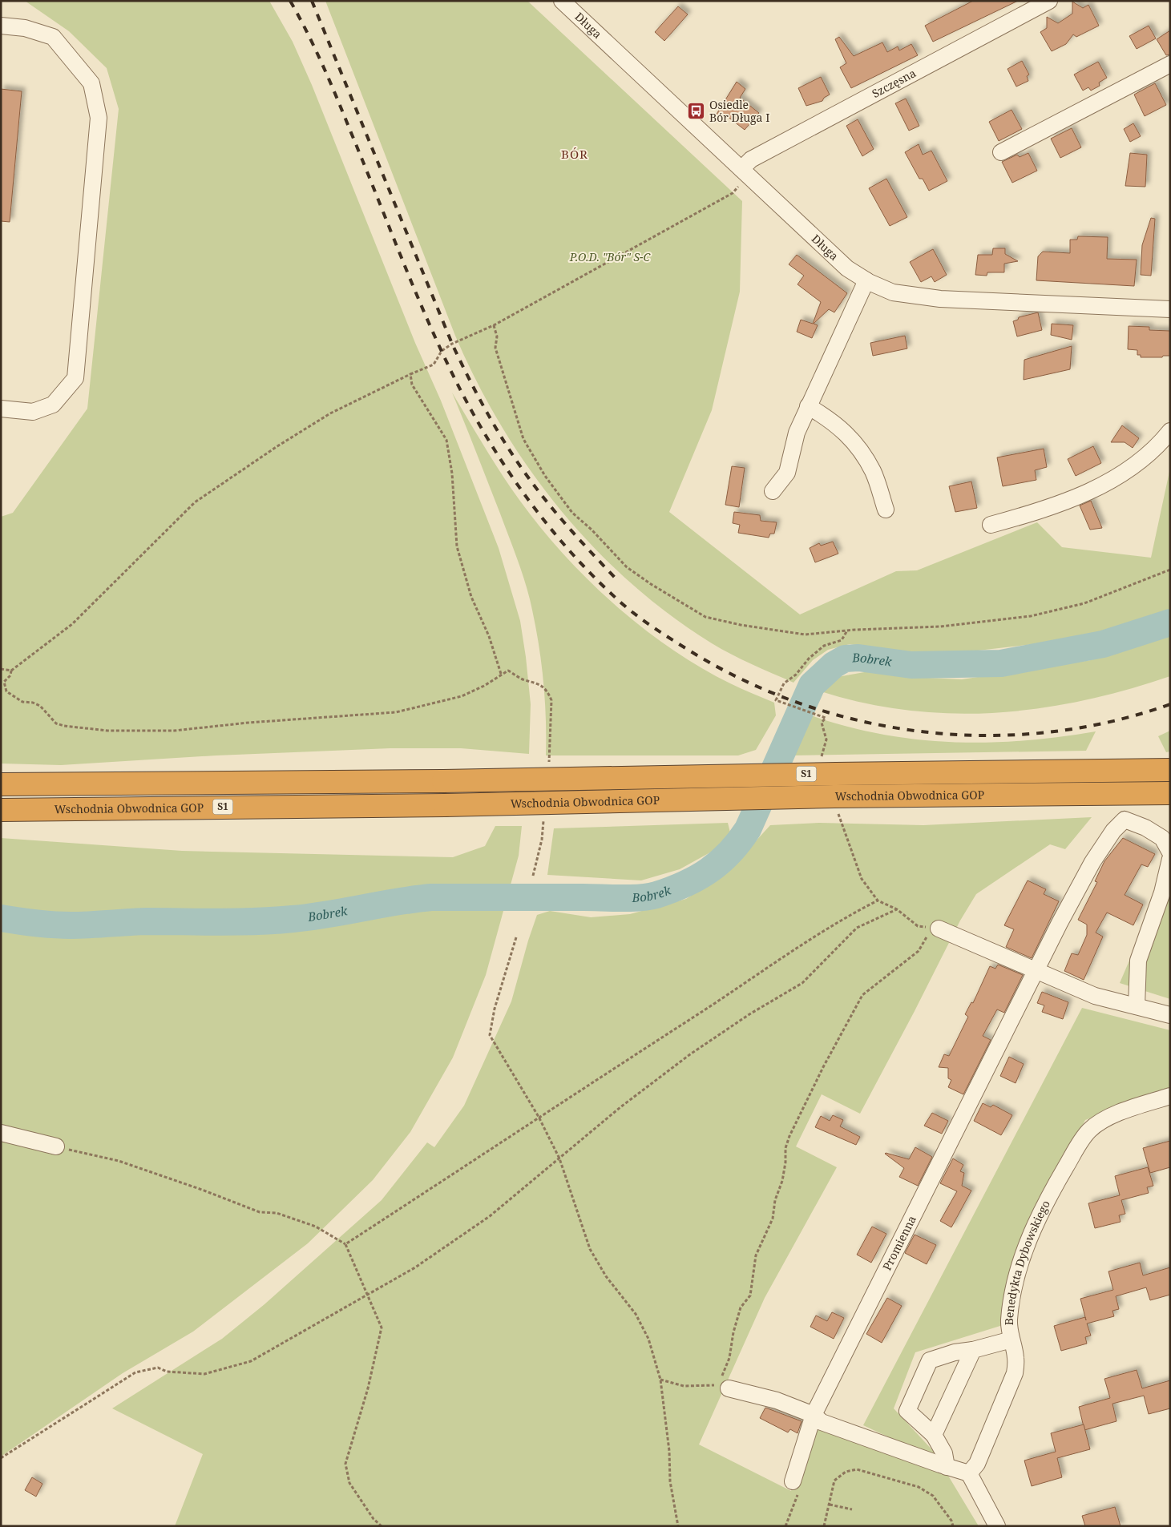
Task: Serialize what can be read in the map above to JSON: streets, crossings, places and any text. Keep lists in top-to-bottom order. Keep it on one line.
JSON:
{"streets":{"highway":["S1","Wschodnia Obwodnica GOP"],"street":["Długa","Szczęsna","Promienna","Benedykta Dybowskiego"]},"crossings":[["Długa","Szczęsna"]],"districts":["BÓR"],"water":["Bobrek"],"parks":["P.O.D. \"Bór\" S-C"],"places":{"bus stop":["Osiedle Bór Długa I"]}}
